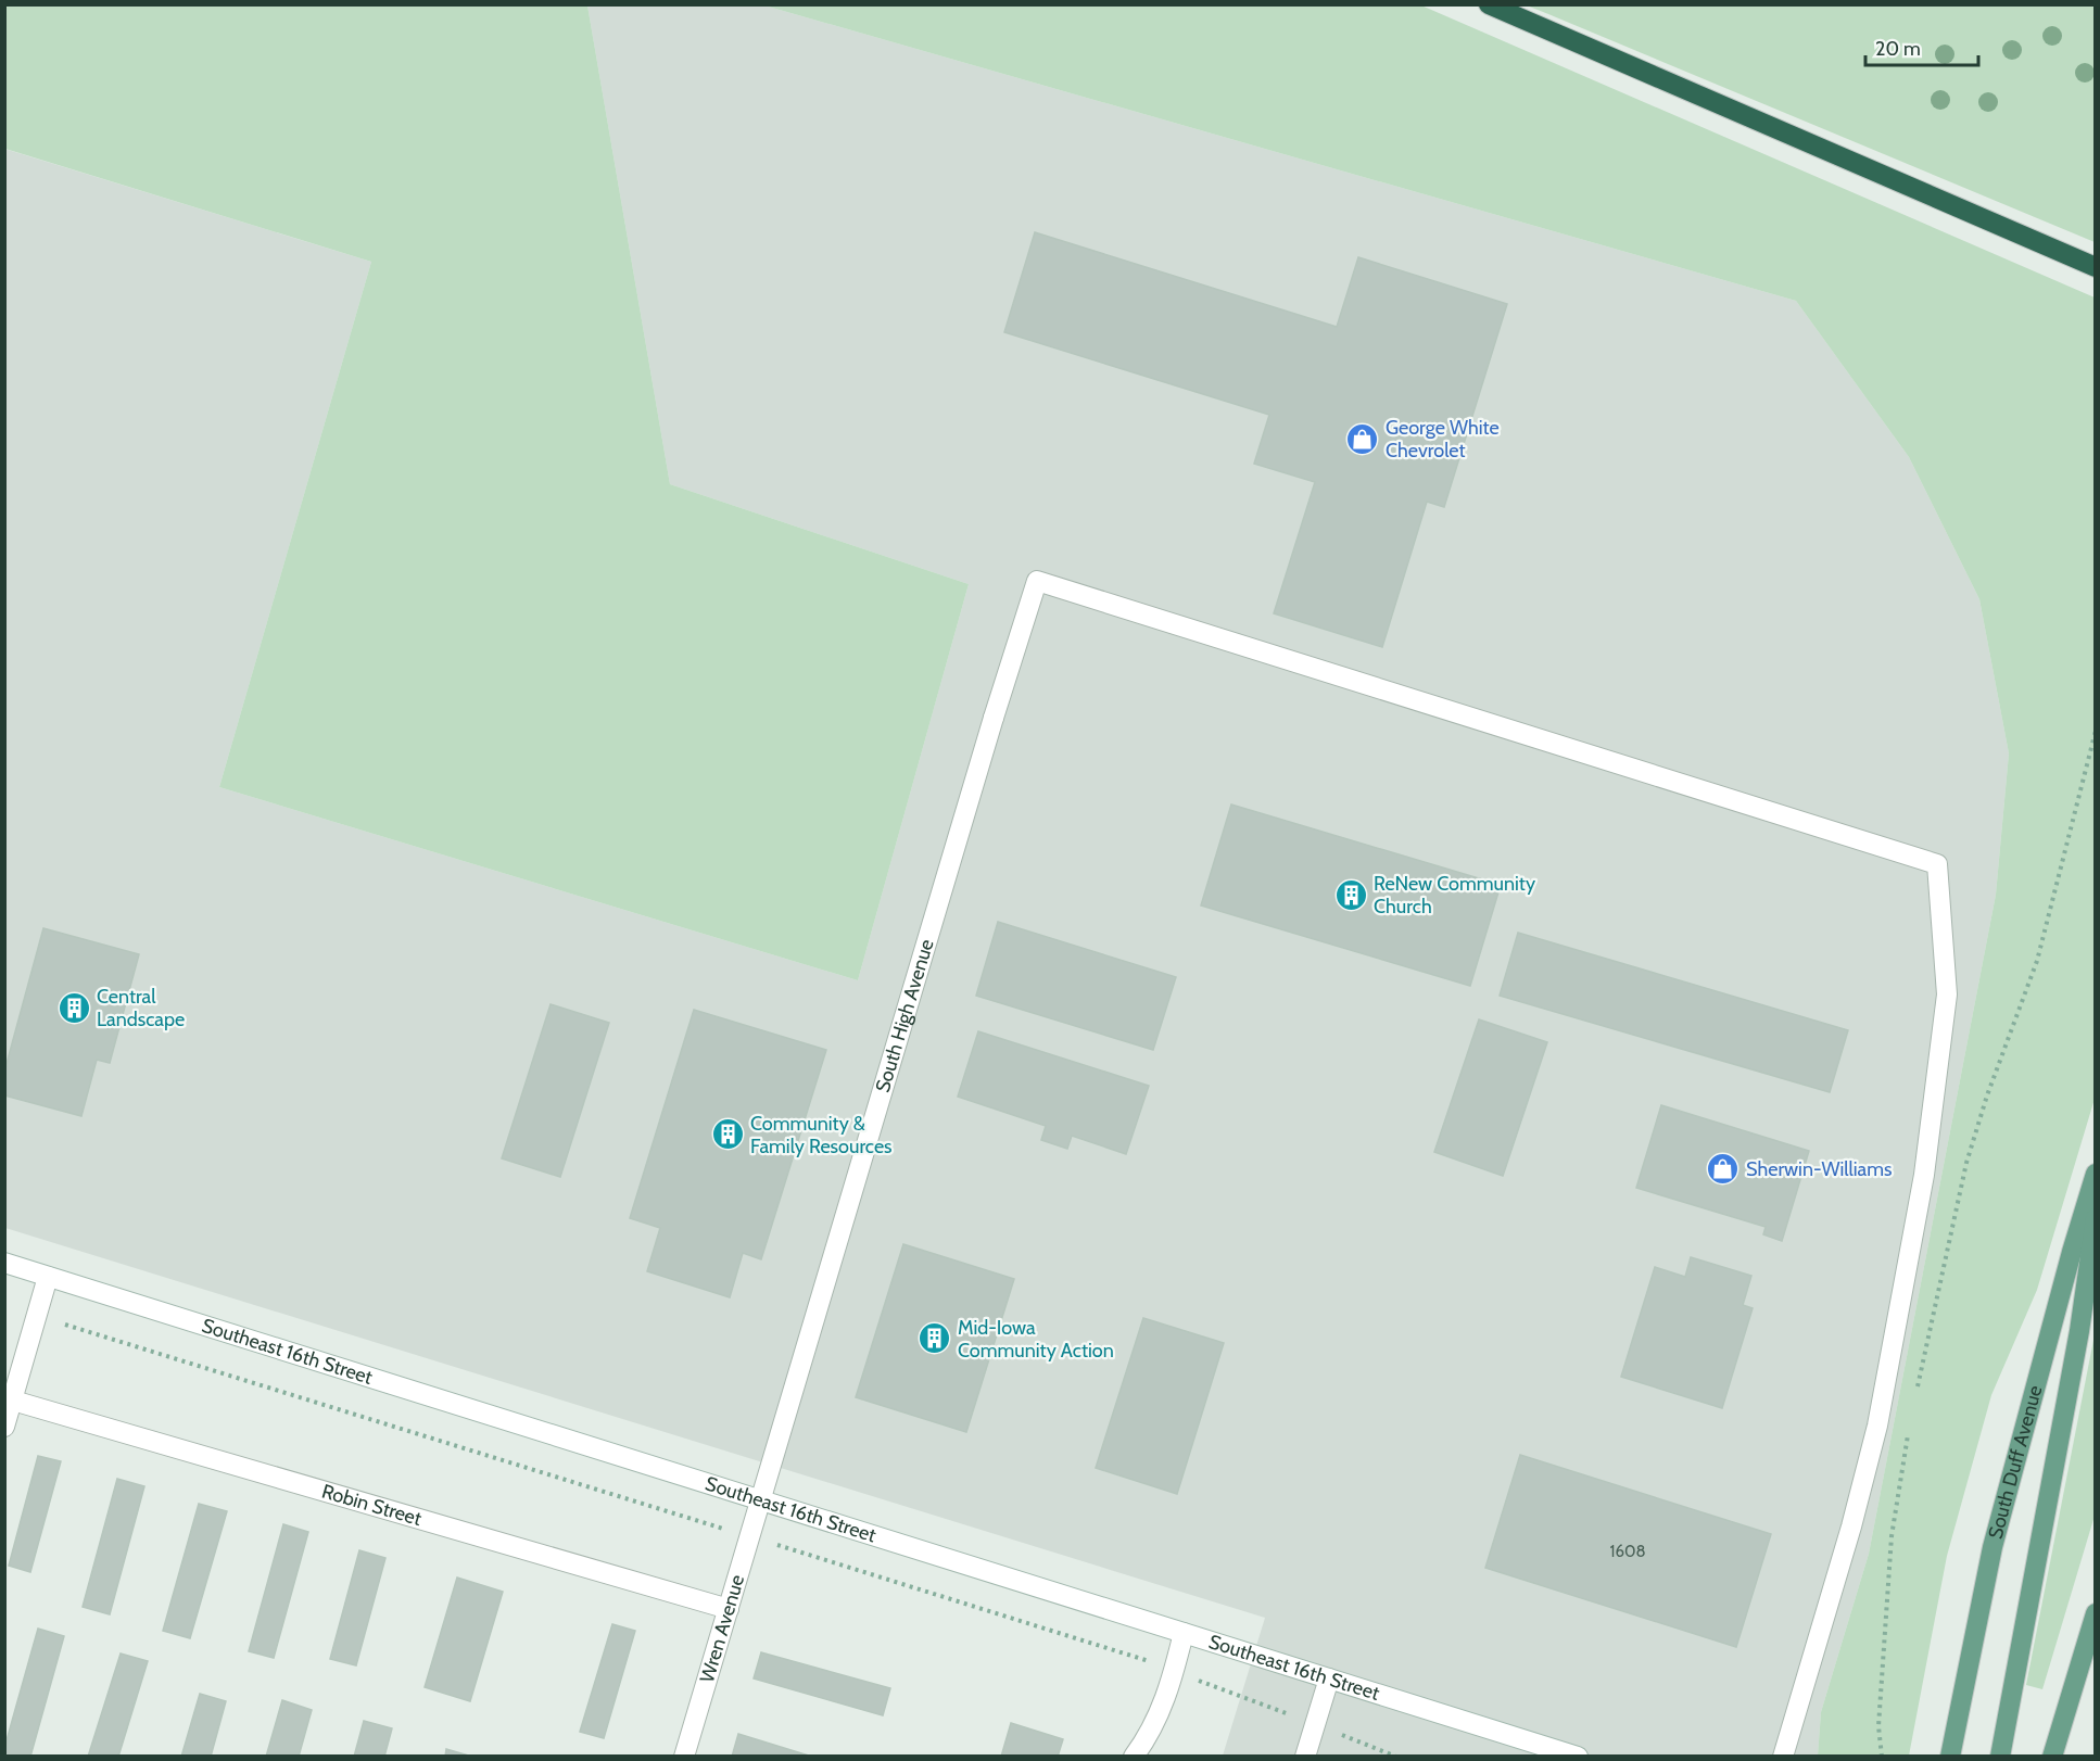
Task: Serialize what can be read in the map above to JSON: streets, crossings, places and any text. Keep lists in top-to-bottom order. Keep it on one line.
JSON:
{"streets":{"main road":["South Duff Avenue"],"street":["South High Avenue","Southeast 16th Street","Robin Street","Wren Avenue"]},"crossings":[["South High Avenue","Southeast 16th Street"],["South High Avenue","Wren Avenue"],["Southeast 16th Street","Wren Avenue"],["Robin Street","Wren Avenue"]],"places":{"shop":["George White Chevrolet","Sherwin-Williams"],"building":["ReNew Community Church","Central Landscape","Community & Family Resources","Mid-Iowa Community Action"]},"house_numbers":["1608"],"scale_bar":"20 m"}
